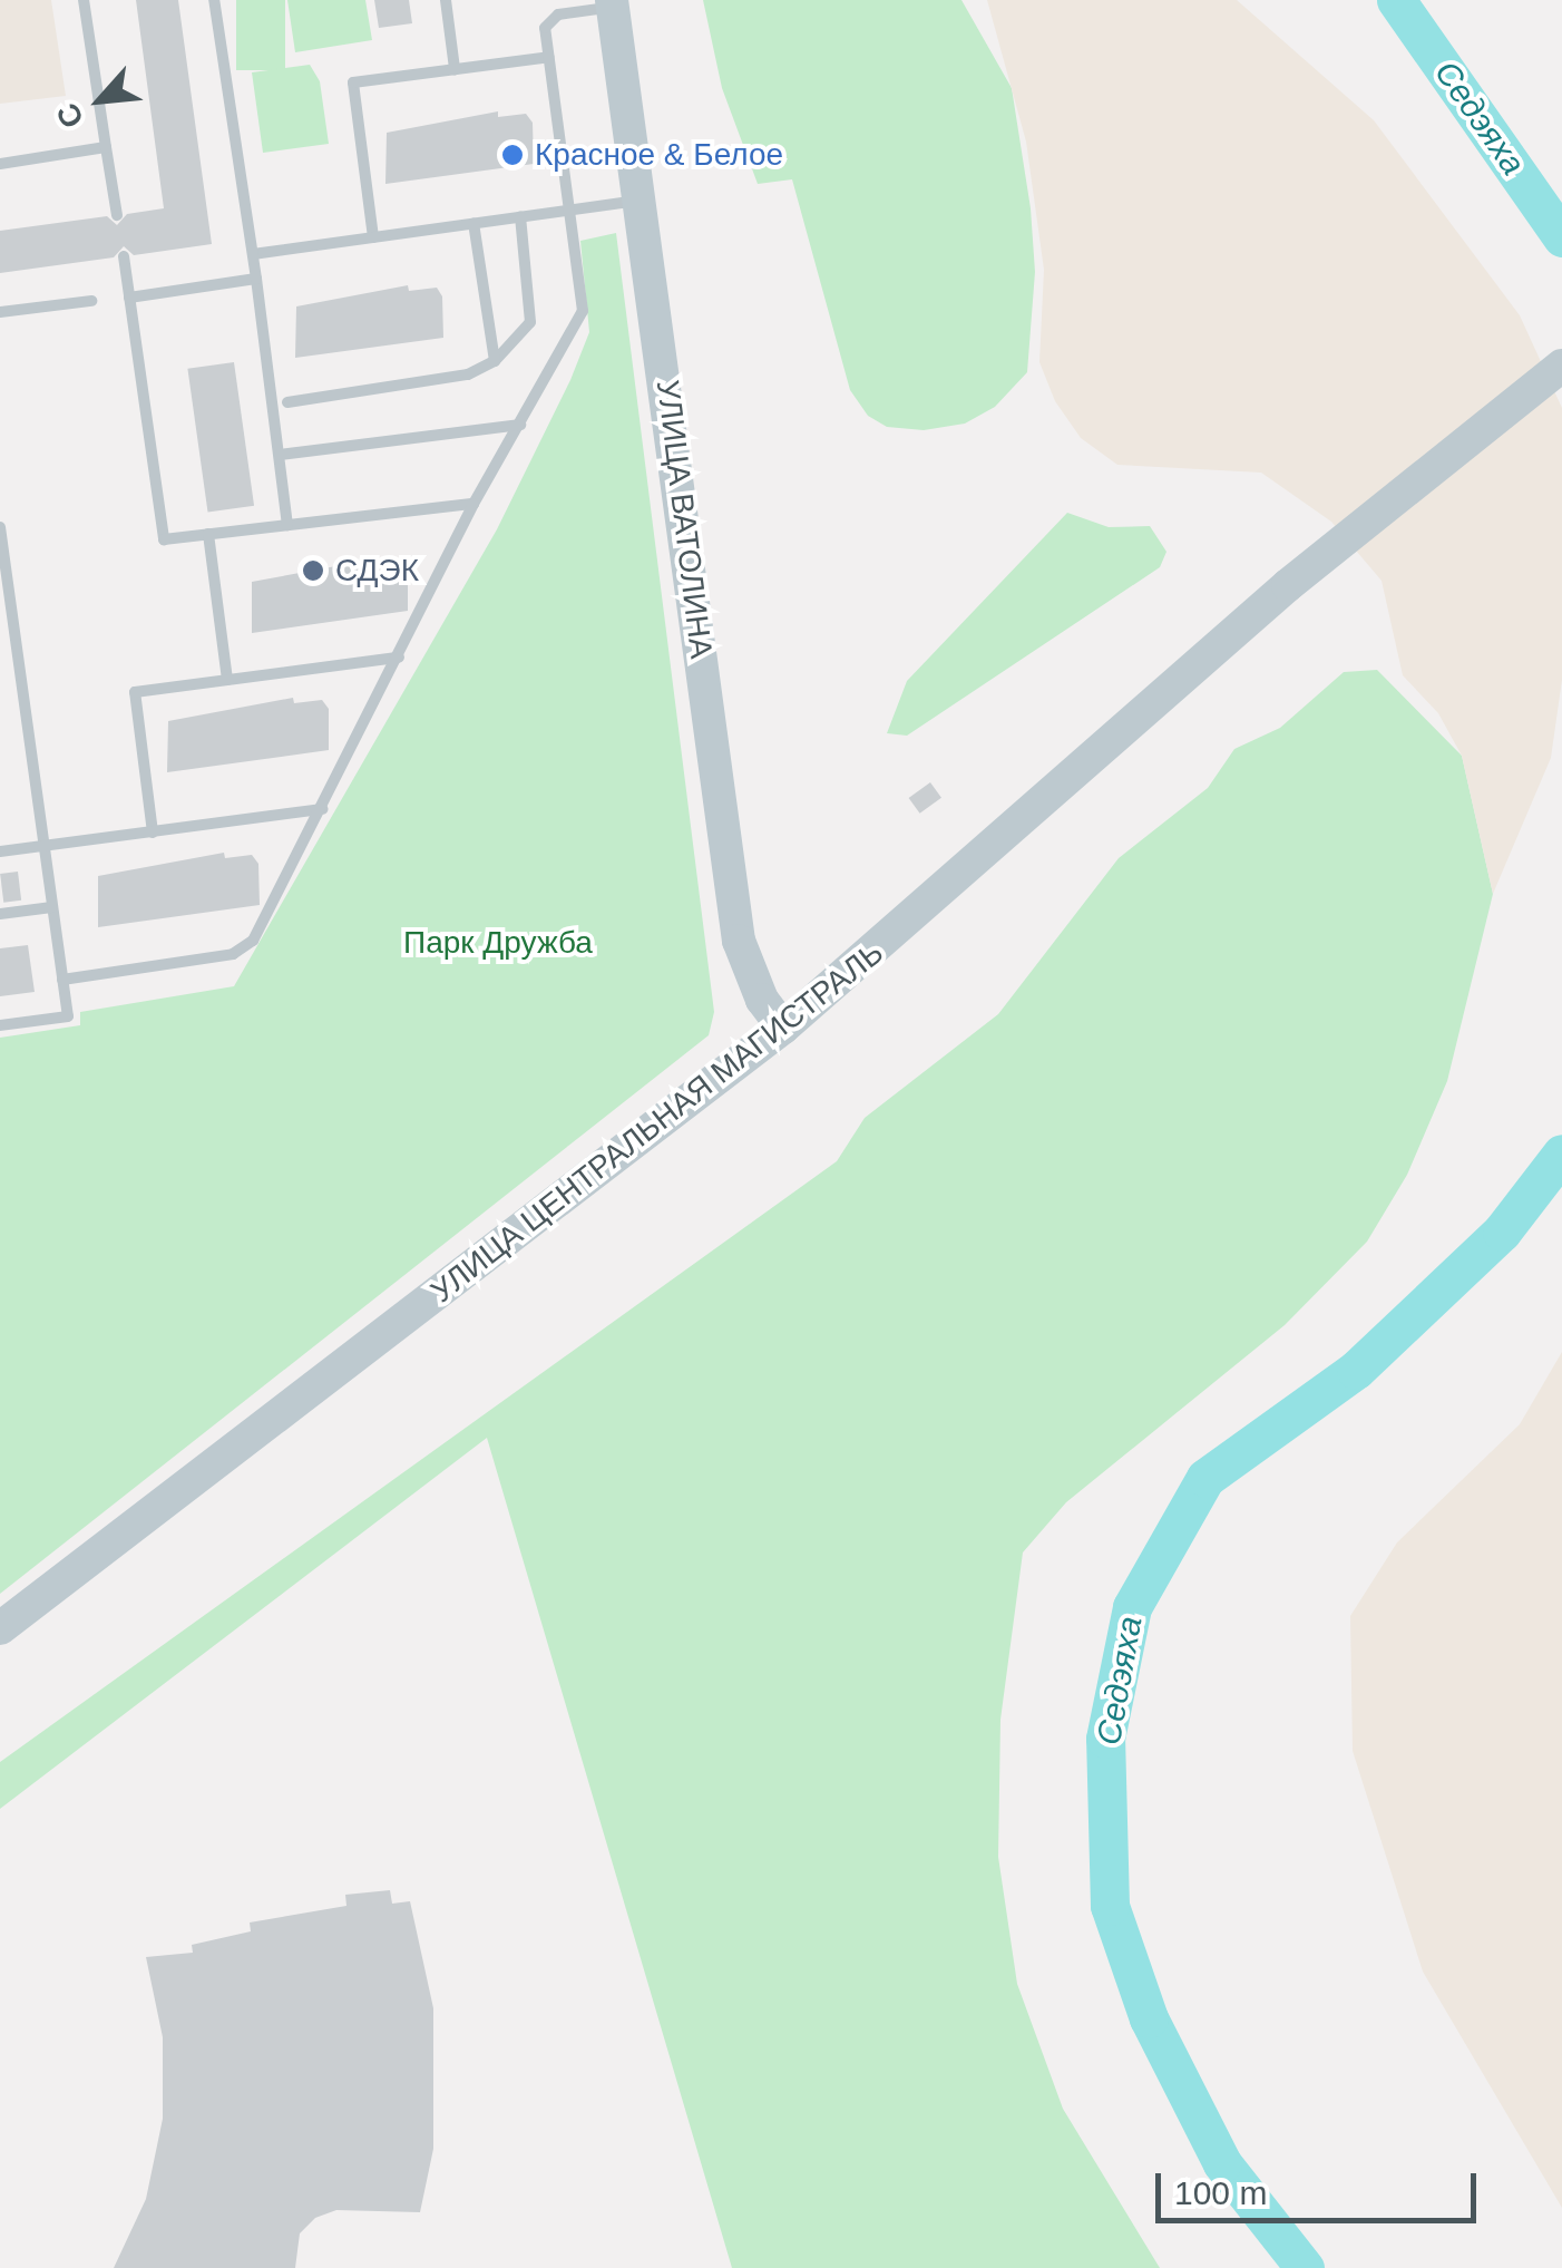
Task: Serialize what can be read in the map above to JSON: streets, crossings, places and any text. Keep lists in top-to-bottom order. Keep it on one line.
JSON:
{"streets":{"main road":["УЛИЦА ВАТОЛИНА","УЛИЦА ЦЕНТРАЛЬНАЯ МАГИСТРАЛЬ"]},"crossings":[["УЛИЦА ВАТОЛИНА","УЛИЦА ЦЕНТРАЛЬНАЯ МАГИСТРАЛЬ"]],"water":["Седэяха"],"parks":["Парк Дружба"],"places":["Красное & Белое","СДЭК"],"scale_bar":"100 m","north":"bottom left"}
